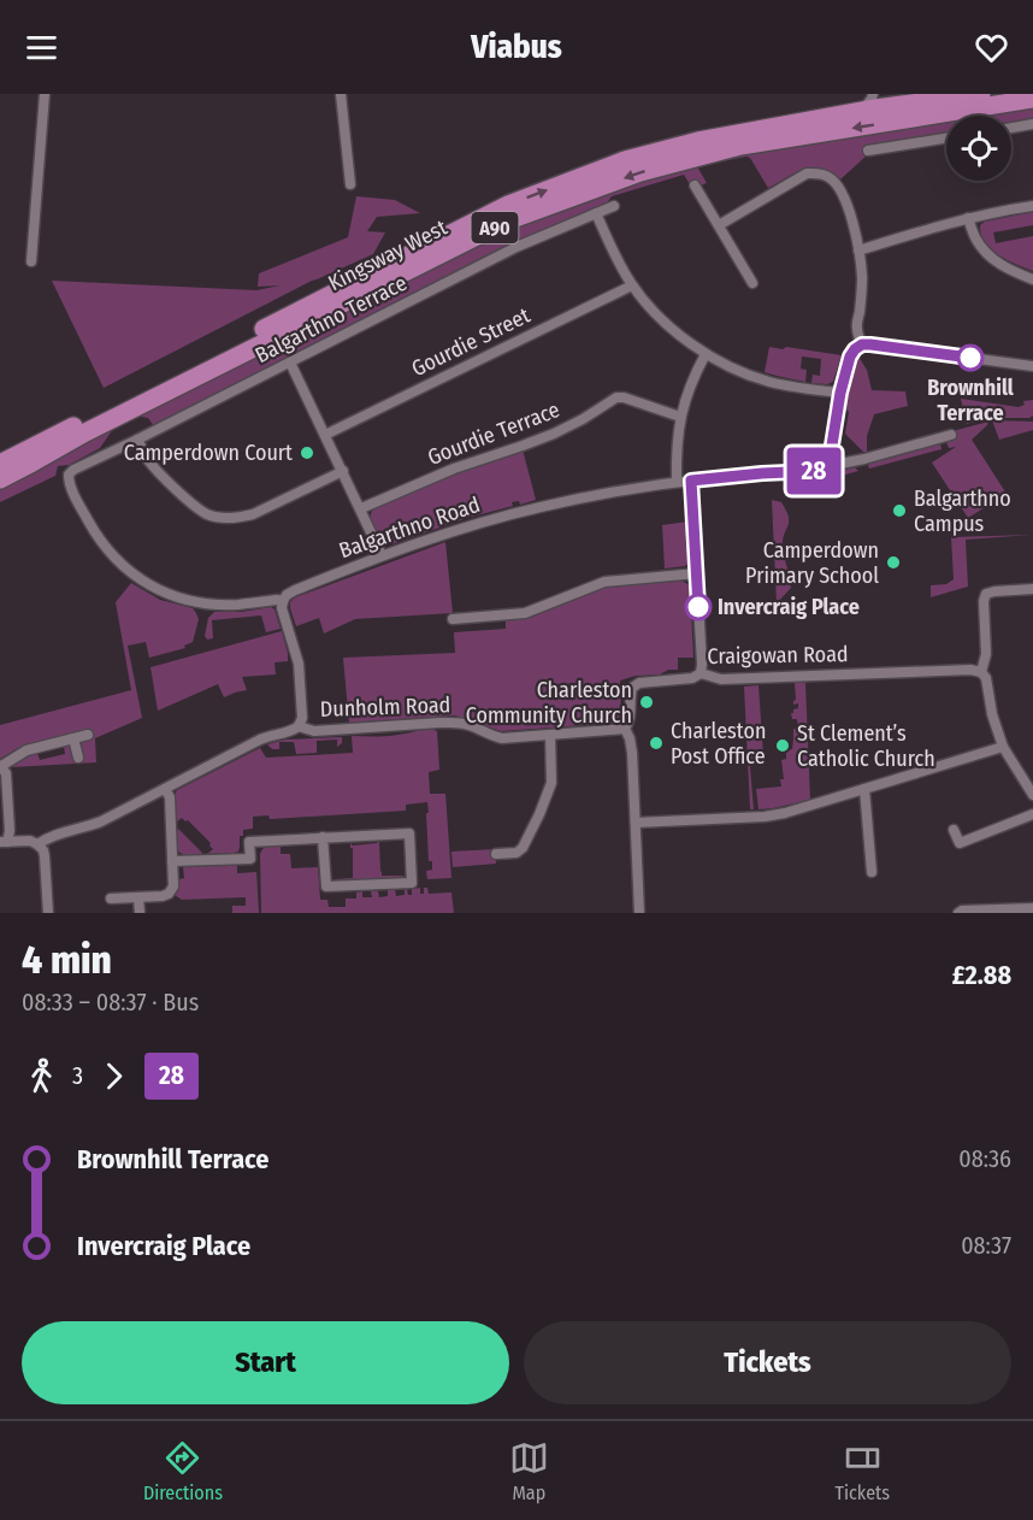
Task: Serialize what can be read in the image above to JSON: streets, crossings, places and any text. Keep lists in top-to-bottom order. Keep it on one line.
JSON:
{"streets":{"highway":["A90","Kingsway West"],"street":["Balgarthno Terrace","Gourdie Street","Gourdie Terrace","Balgarthno Road","Craigowan Road","Dunholm Road"]},"crossings":[["Balgarthno Terrace","Balgarthno Road"],["Craigowan Road","Dunholm Road"]],"places":["Brownhill Terrace","Camperdown Court","Balgarthno Campus","Camperdown Primary School","Invercraig Place","Charleston Community Church","Charleston Post Office","St Clement’s Catholic Church"],"lines":["bus line 28"],"page":{"header":"Viabus","on_map":"28","heading":["4 min","08:33 – 08:37 · Bus","£2.88"],"legs":["3","28"],"list":[{"name":"Brownhill Terrace","value":"08:36"},{"name":"Invercraig Place","value":"08:37"}],"buttons":["Start","Tickets"],"tabs":["Directions","Map","Tickets"]}}
